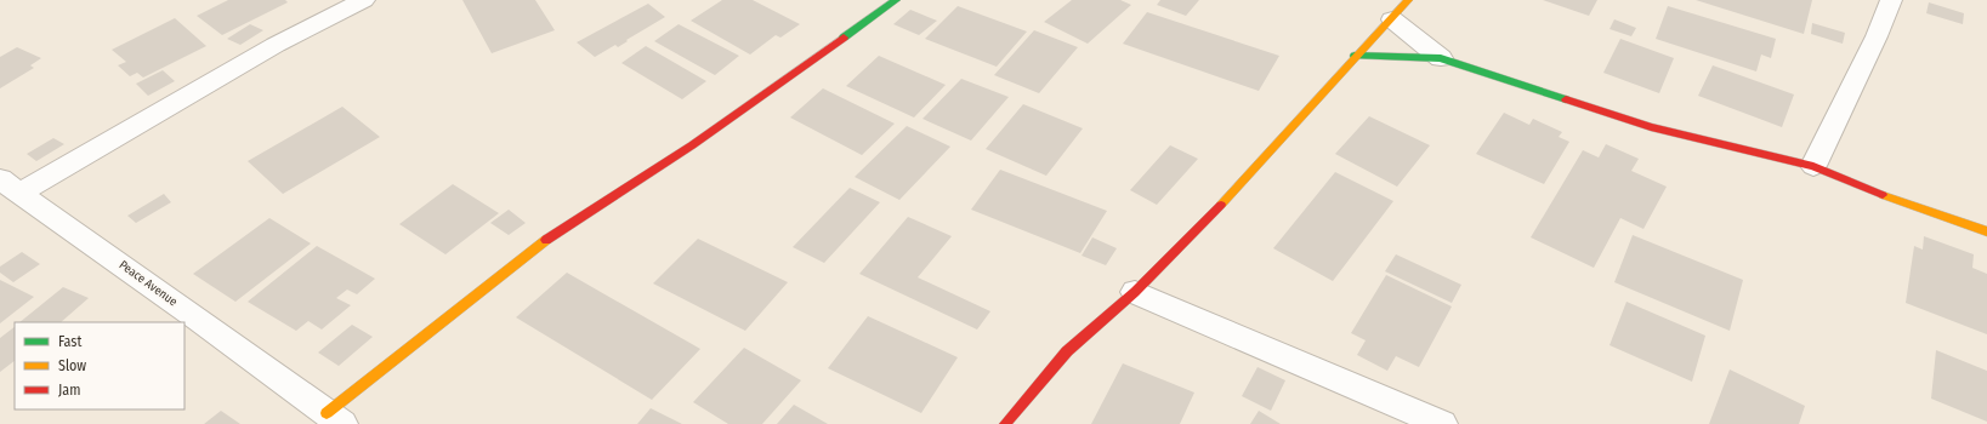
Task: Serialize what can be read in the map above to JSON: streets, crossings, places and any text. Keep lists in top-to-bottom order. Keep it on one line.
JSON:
{"streets":{"street":["Peace Avenue"]},"legend":["Fast","Slow","Jam"]}
